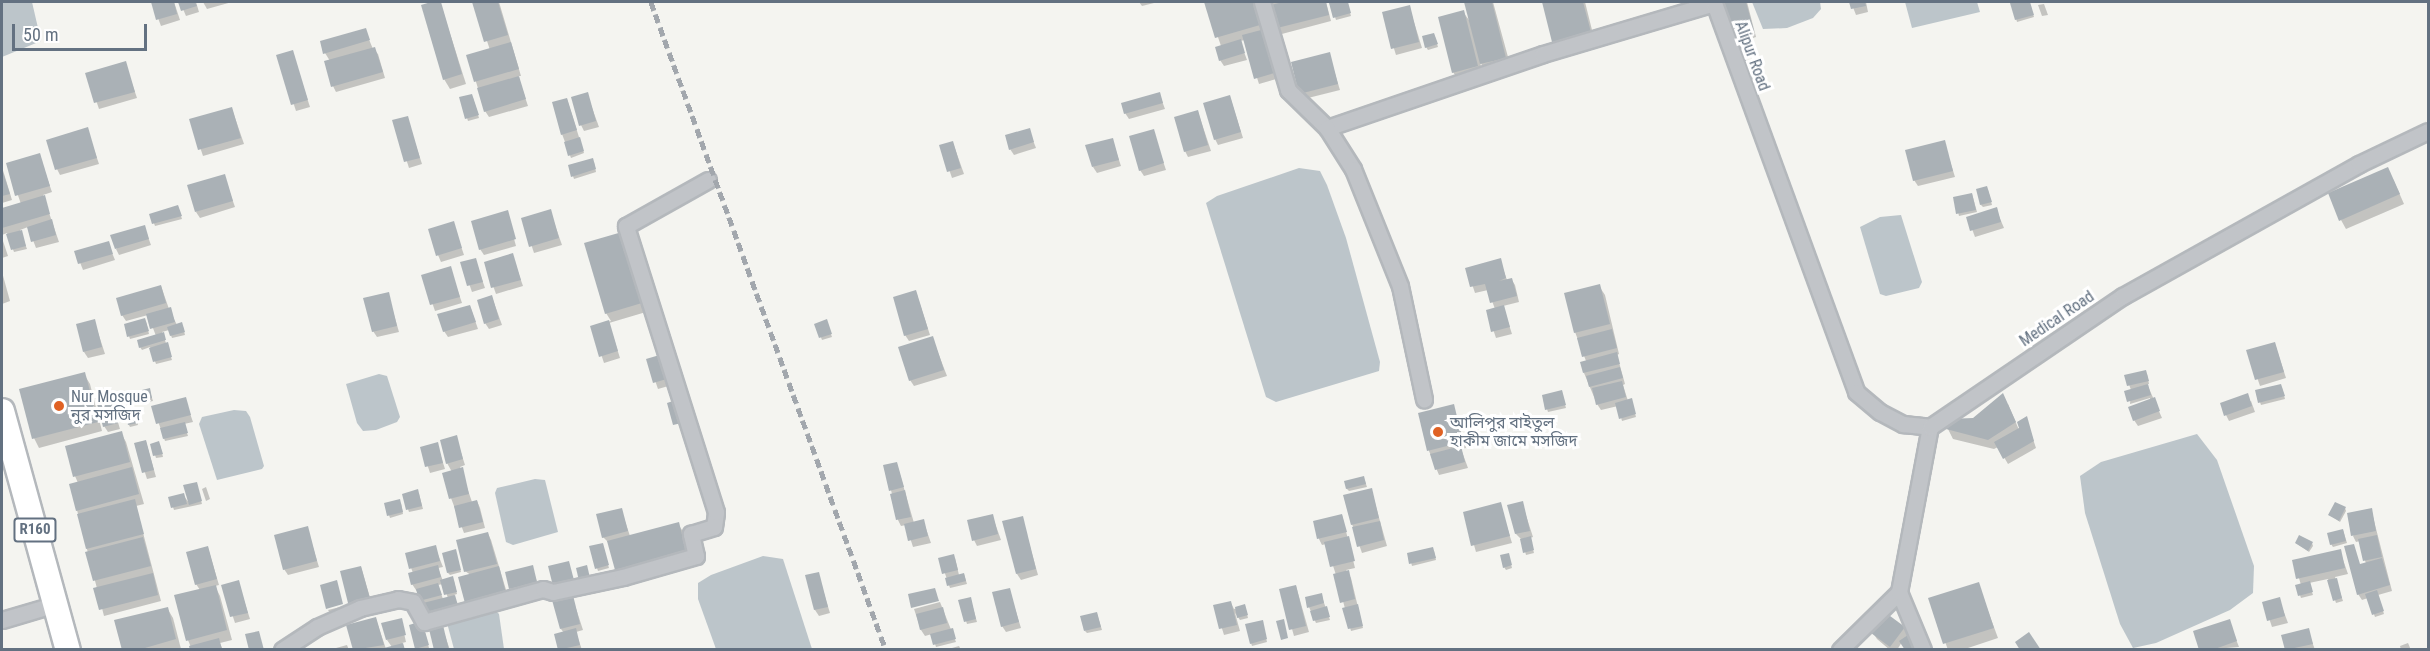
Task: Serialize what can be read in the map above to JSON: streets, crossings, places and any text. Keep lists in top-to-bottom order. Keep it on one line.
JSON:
{"streets":{"main road":["R160"],"street":["Alipur Road","Medical Road"]},"crossings":[["Alipur Road","Medical Road"]],"places":["Nur Mosque নুর মসজিদ","আলিপুর বাইতুল হাকীম জামে মসজিদ"],"scale_bar":"50 m"}
